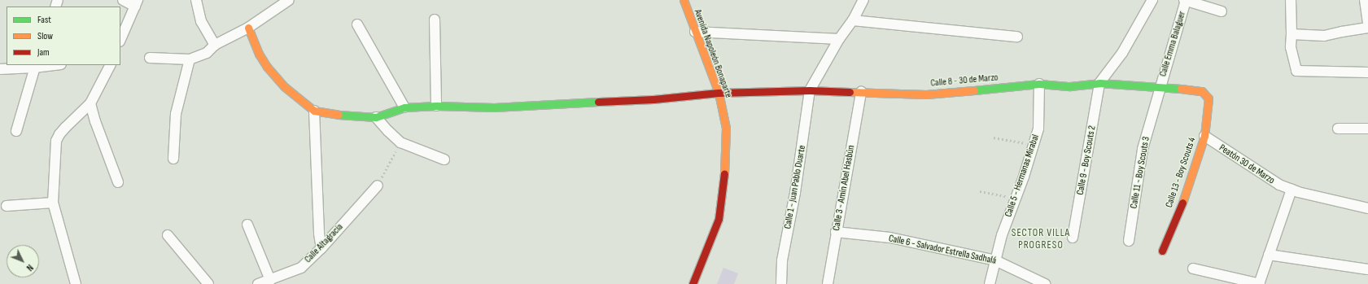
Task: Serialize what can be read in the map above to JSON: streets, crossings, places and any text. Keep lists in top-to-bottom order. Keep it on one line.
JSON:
{"streets":{"street":["Calle Emma Balaguer","Avenida Napoleón Bonaparte","Calle 8 - 30 de Marzo","Calle 9 - Boy Scouts 2","Peatón 30 de Marzo","Calle 11 - Boy Scouts 3","Calle 13 - Boy Scouts 4","Calle 5 - Hermanas Mirabal","Calle 1 - Juan Pablo Duarte","Calle 3 - Amín Abel Hasbún","Calle Altagracia","Calle 6 - Salvador Estrella Sadhalá"]},"crossings":[["Calle Emma Balaguer","Calle 8 - 30 de Marzo"],["Calle Emma Balaguer","Calle 11 - Boy Scouts 3"],["Avenida Napoleón Bonaparte","Calle 8 - 30 de Marzo"],["Calle 8 - 30 de Marzo","Calle 9 - Boy Scouts 2"],["Calle 8 - 30 de Marzo","Calle 11 - Boy Scouts 3"],["Calle 8 - 30 de Marzo","Calle 13 - Boy Scouts 4"],["Calle 8 - 30 de Marzo","Calle 5 - Hermanas Mirabal"],["Calle 8 - 30 de Marzo","Calle 1 - Juan Pablo Duarte"],["Calle 8 - 30 de Marzo","Calle 3 - Amín Abel Hasbún"],["Peatón 30 de Marzo","Calle 13 - Boy Scouts 4"],["Calle 5 - Hermanas Mirabal","Calle 6 - Salvador Estrella Sadhalá"],["Calle 3 - Amín Abel Hasbún","Calle 6 - Salvador Estrella Sadhalá"]],"districts":["SECTOR VILLA PROGRESO"],"legend":["Fast","Slow","Jam"],"north":"bottom right"}
